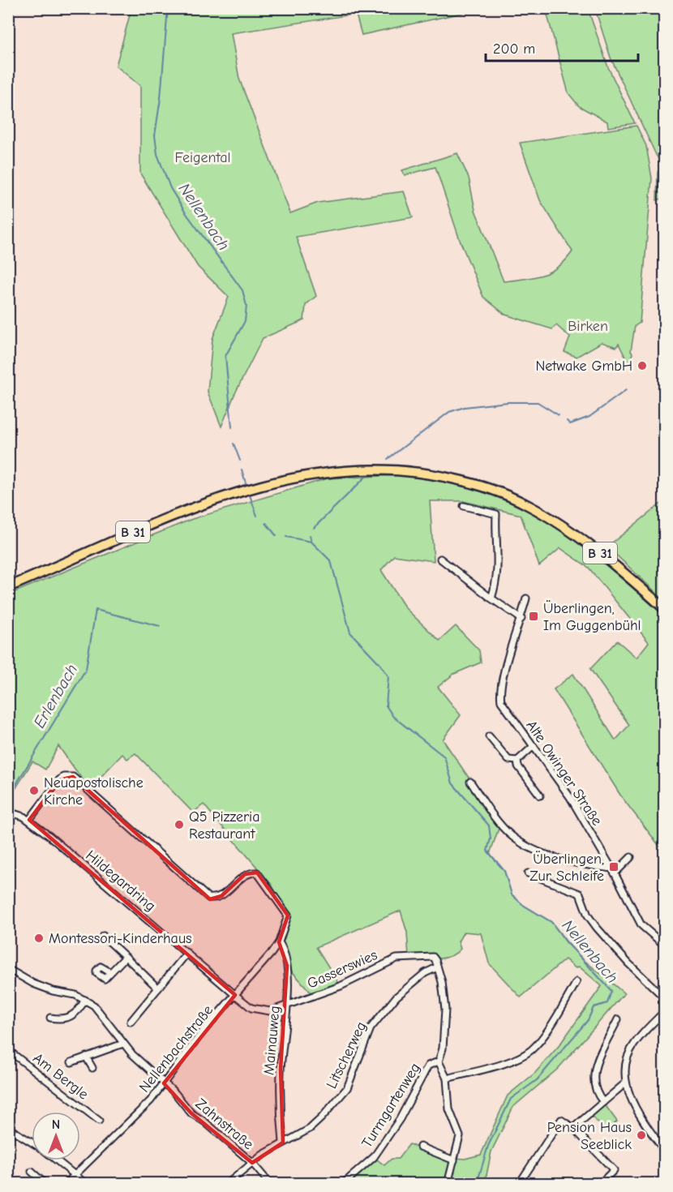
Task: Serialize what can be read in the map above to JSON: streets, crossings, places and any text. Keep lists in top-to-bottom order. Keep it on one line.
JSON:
{"streets":{"main road":["B 31"],"street":["Alte Owinger Straße","Hildegardring","Gasserswies","Mainauweg","Nellenbachstraße","Litscherweg","Am Bergle","Turmgartenweg","Zahnstraße"]},"crossings":[["Hildegardring","Gasserswies"],["Hildegardring","Nellenbachstraße"],["Gasserswies","Mainauweg"],["Gasserswies","Litscherweg"],["Mainauweg","Nellenbachstraße"],["Mainauweg","Litscherweg"],["Nellenbachstraße","Zahnstraße"],["Litscherweg","Zahnstraße"]],"water":["Nellenbach","Erlenbach"],"parks":["Feigental","Birken"],"places":{"other":["Netwake GmbH","Neuapostolische Kirche","Q5 Pizzeria Restaurant","Montessori-Kinderhaus","Pension Haus Seeblick"],"transit":["Überlingen, Im Guggenbühl","Überlingen, Zur Schleife"]},"scale_bar":"200 m","north":"top"}
